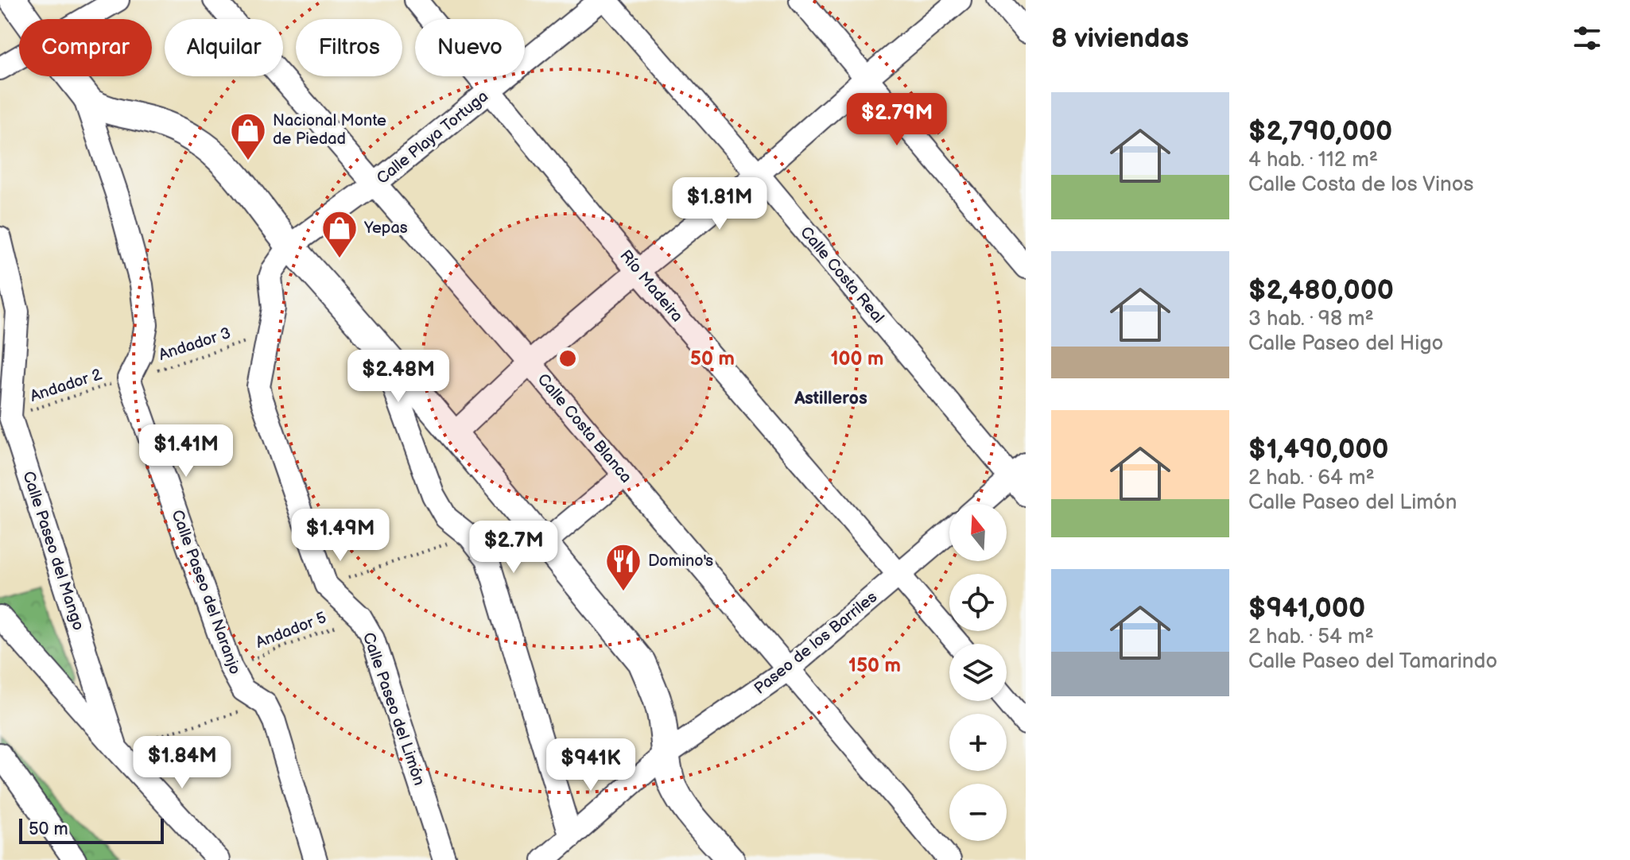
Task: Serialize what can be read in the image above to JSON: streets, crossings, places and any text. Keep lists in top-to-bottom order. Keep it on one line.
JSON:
{"streets":{"street":["Calle Playa Tortuga","Calle Costa Real","Río Madeira","Calle Costa Blanca","Calle Paseo del Mango","Calle Paseo del Naranjo","Paseo de los Barriles","Calle Paseo del Limón"],"path":["Andador 3","Andador 2","Andador 5"]},"crossings":[["Calle Playa Tortuga","Calle Costa Real"],["Calle Playa Tortuga","Río Madeira"],["Calle Playa Tortuga","Calle Costa Blanca"],["Calle Playa Tortuga","Calle Paseo del Limón"],["Río Madeira","Paseo de los Barriles"],["Andador 3","Andador 2"],["Andador 3","Calle Paseo del Naranjo"],["Andador 3","Calle Paseo del Limón"],["Andador 2","Calle Paseo del Mango"],["Andador 2","Calle Paseo del Naranjo"],["Calle Costa Blanca","Paseo de los Barriles"],["Calle Paseo del Naranjo","Andador 5"],["Andador 5","Calle Paseo del Limón"]],"districts":["Astilleros"],"places":{"shop":["Nacional Monte de Piedad","Yepas"],"restaurant":["Domino's"]},"scale_bar":"50 m","north":"top","page":{"heading":"8 viviendas","chip":["Comprar","Alquilar","Filtros","Nuevo"],"list":[{"name":"$2,790,000","note":"4 hab. · 112 m² · Calle Costa de los Vinos"},{"name":"$2,480,000","note":"3 hab. · 98 m² · Calle Paseo del Higo"},{"name":"$1,490,000","note":"2 hab. · 64 m² · Calle Paseo del Limón"},{"name":"$941,000","note":"2 hab. · 54 m² · Calle Paseo del Tamarindo"}],"price":["$2.79M","$1.81M","$2.48M","$1.41M","$1.49M","$2.7M","$1.84M","$941K"],"map_buttons":["+","−"],"scale":"50 m"},"rings":["50 m","100 m","150 m"]}
